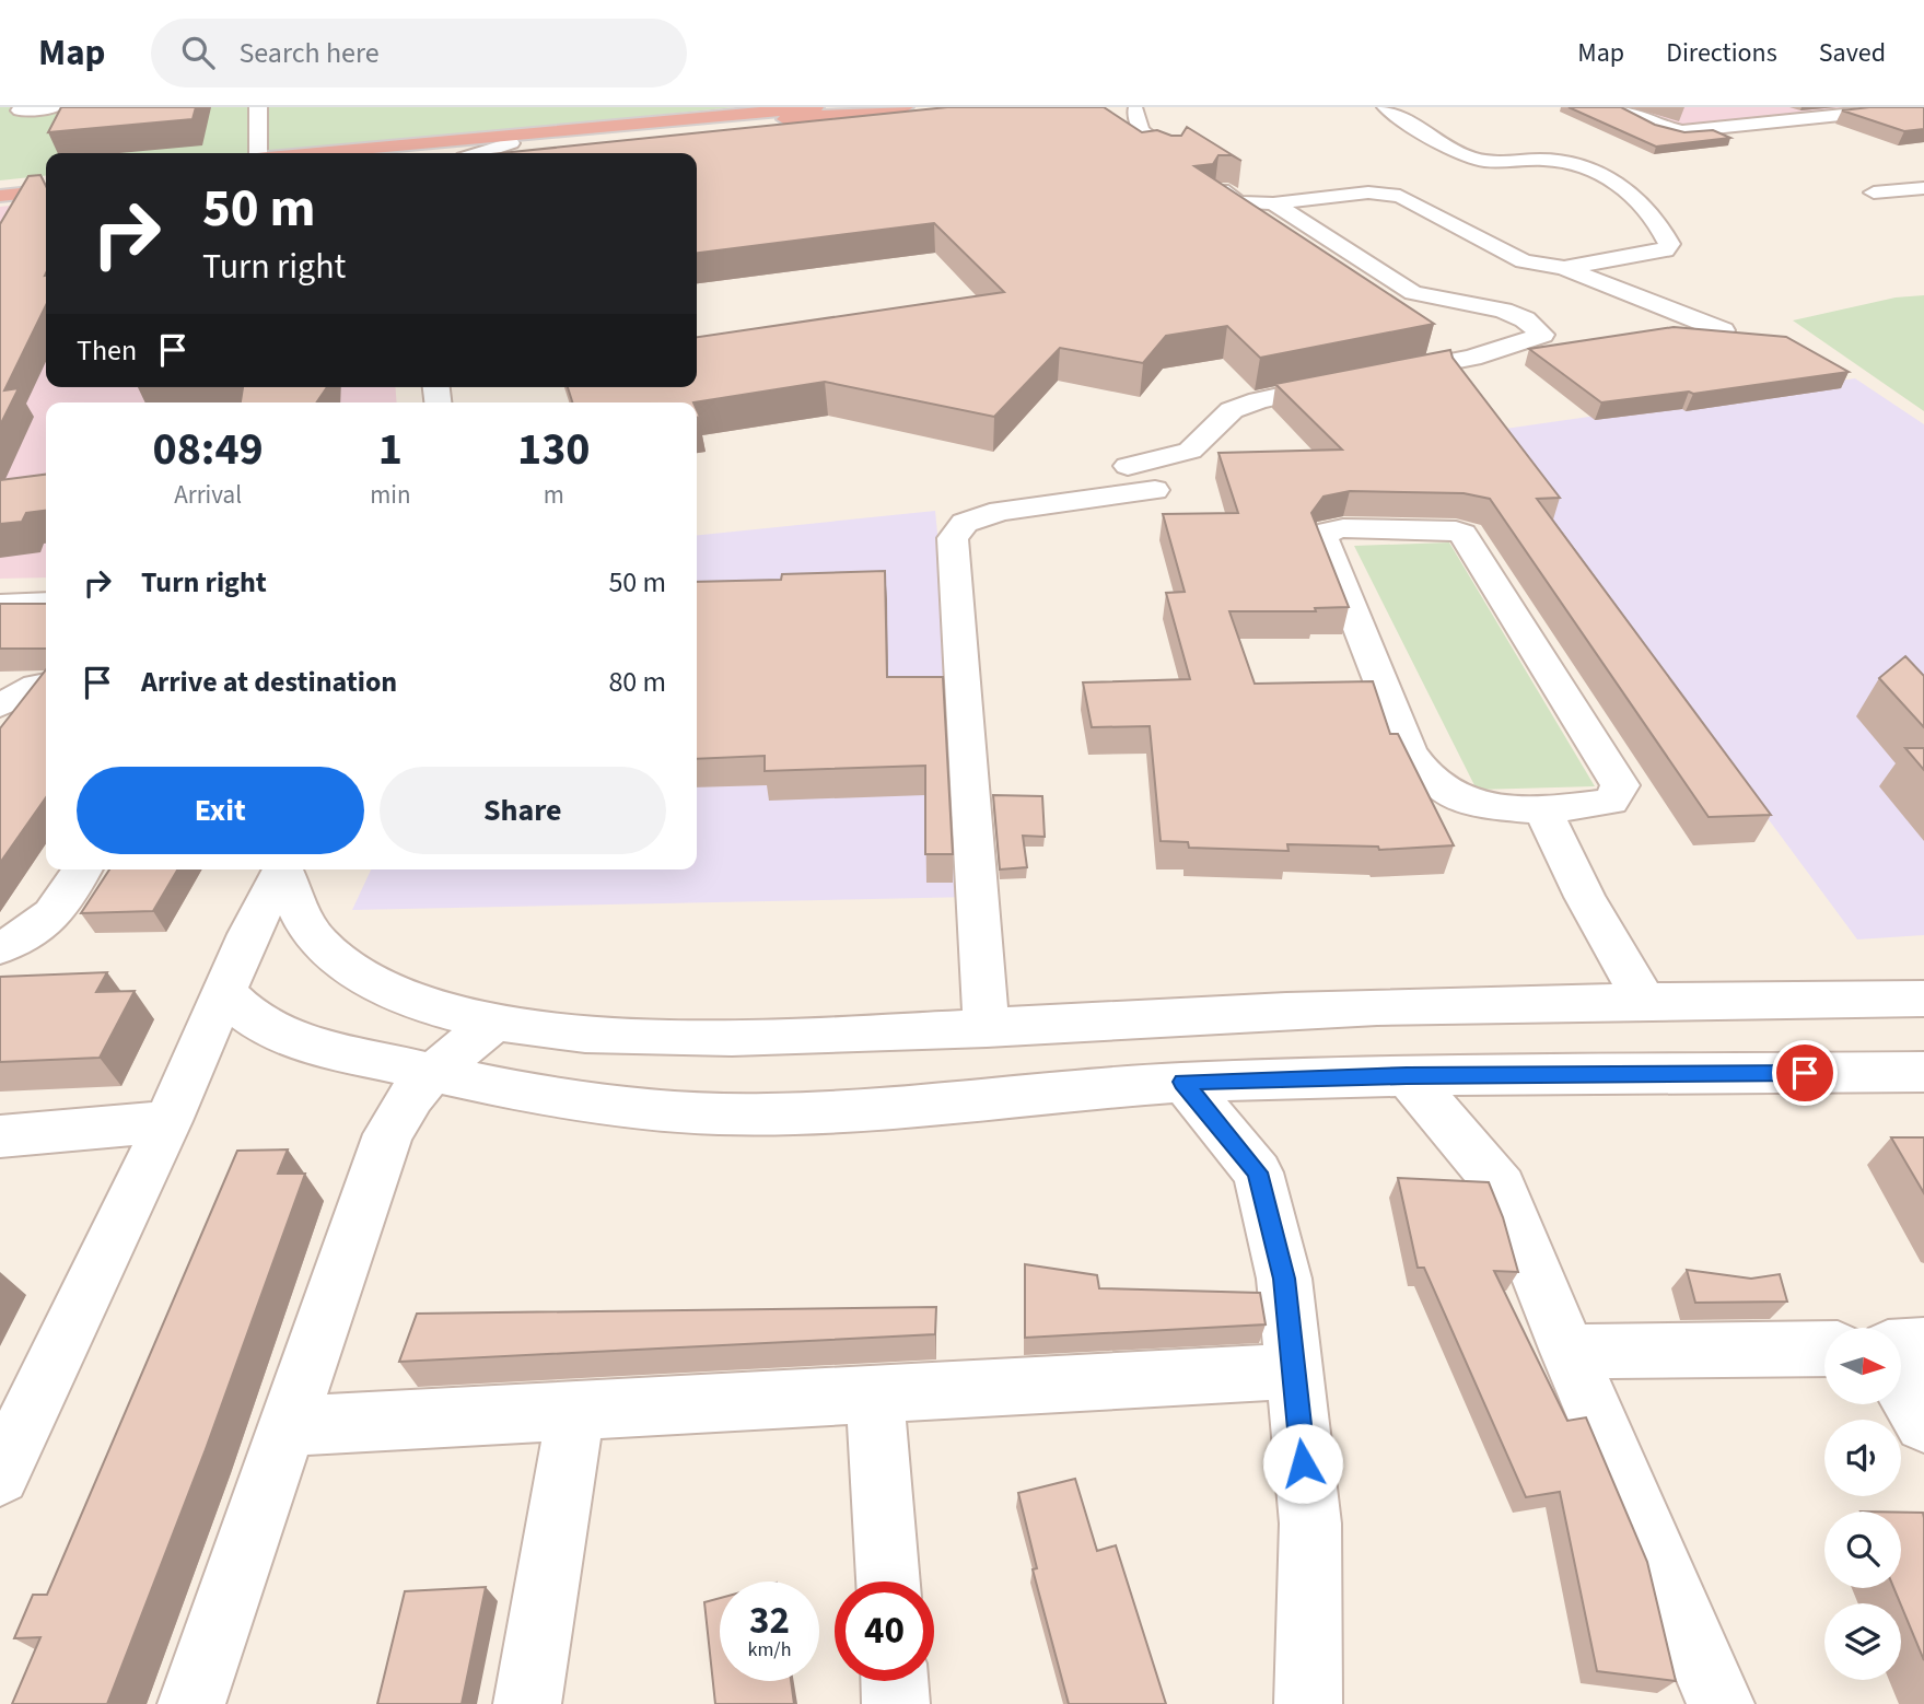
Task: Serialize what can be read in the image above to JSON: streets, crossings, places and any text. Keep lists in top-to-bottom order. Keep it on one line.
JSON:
{"north":"right","page":{"header":"Map","search":"Search here","nav":["Map","Directions","Saved"],"turn":["50 m","Turn right"],"then":"Then","eta":["08:49","Arrival","1","min","130","m"],"list":[{"name":"Turn right","value":"50 m"},{"name":"Arrive at destination","value":"80 m"}],"buttons":["Exit","Share"],"speed":"32 km/h","limit":"40"}}
